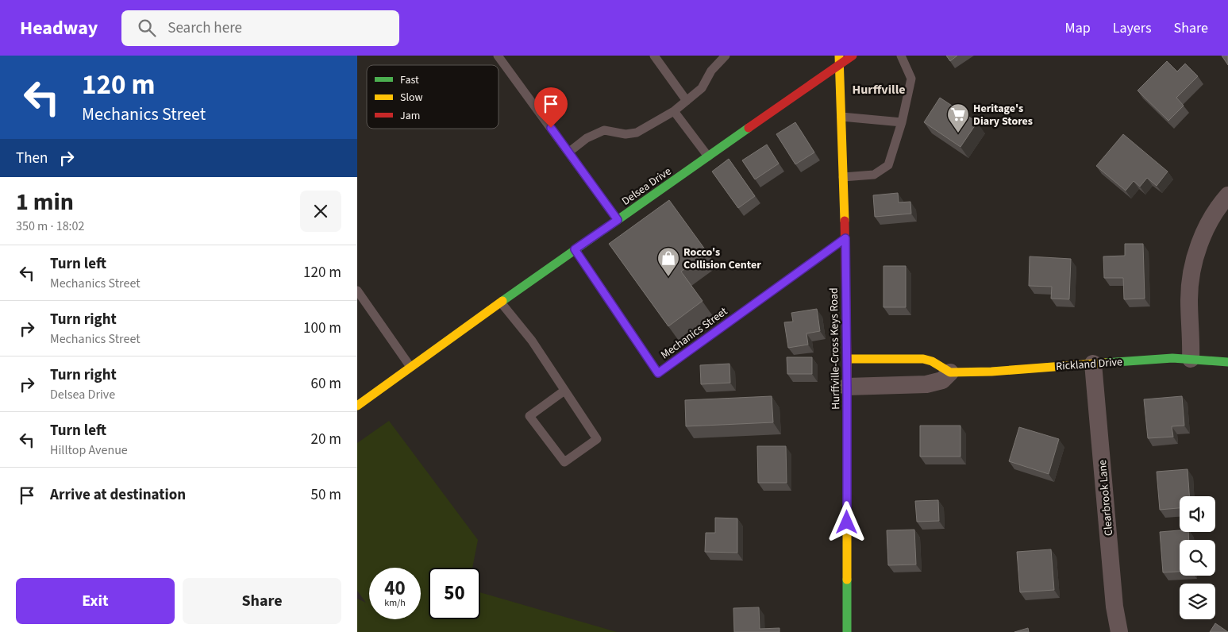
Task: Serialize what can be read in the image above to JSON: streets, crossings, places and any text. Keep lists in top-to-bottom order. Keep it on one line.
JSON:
{"streets":{"main road":["Delsea Drive","Hurffville-Cross Keys Road","Rickland Drive"],"street":["Clearbrook Lane"],"lane":["Mechanics Street"]},"crossings":[["Delsea Drive","Mechanics Street"],["Delsea Drive","Hurffville-Cross Keys Road"],["Mechanics Street","Hurffville-Cross Keys Road"],["Hurffville-Cross Keys Road","Rickland Drive"],["Rickland Drive","Clearbrook Lane"]],"districts":["Hurffville"],"places":{"supermarket":["Heritage's Diary Stores"],"shop":["Rocco's Collision Center"]},"legend":["Fast","Slow","Jam"],"page":{"header":"Headway","search":"Search here","nav":["Map","Layers","Share"],"turn":["120 m","Mechanics Street"],"then":"Then","heading":["1 min","350 m · 18:02"],"list":[{"name":"Turn left","note":"Mechanics Street","value":"120 m"},{"name":"Turn right","note":"Mechanics Street","value":"100 m"},{"name":"Turn right","note":"Delsea Drive","value":"60 m"},{"name":"Turn left","note":"Hilltop Avenue","value":"20 m"},{"name":"Arrive at destination","value":"50 m"}],"speed":"40 km/h","limit":"50","buttons":["Exit","Share"]}}
